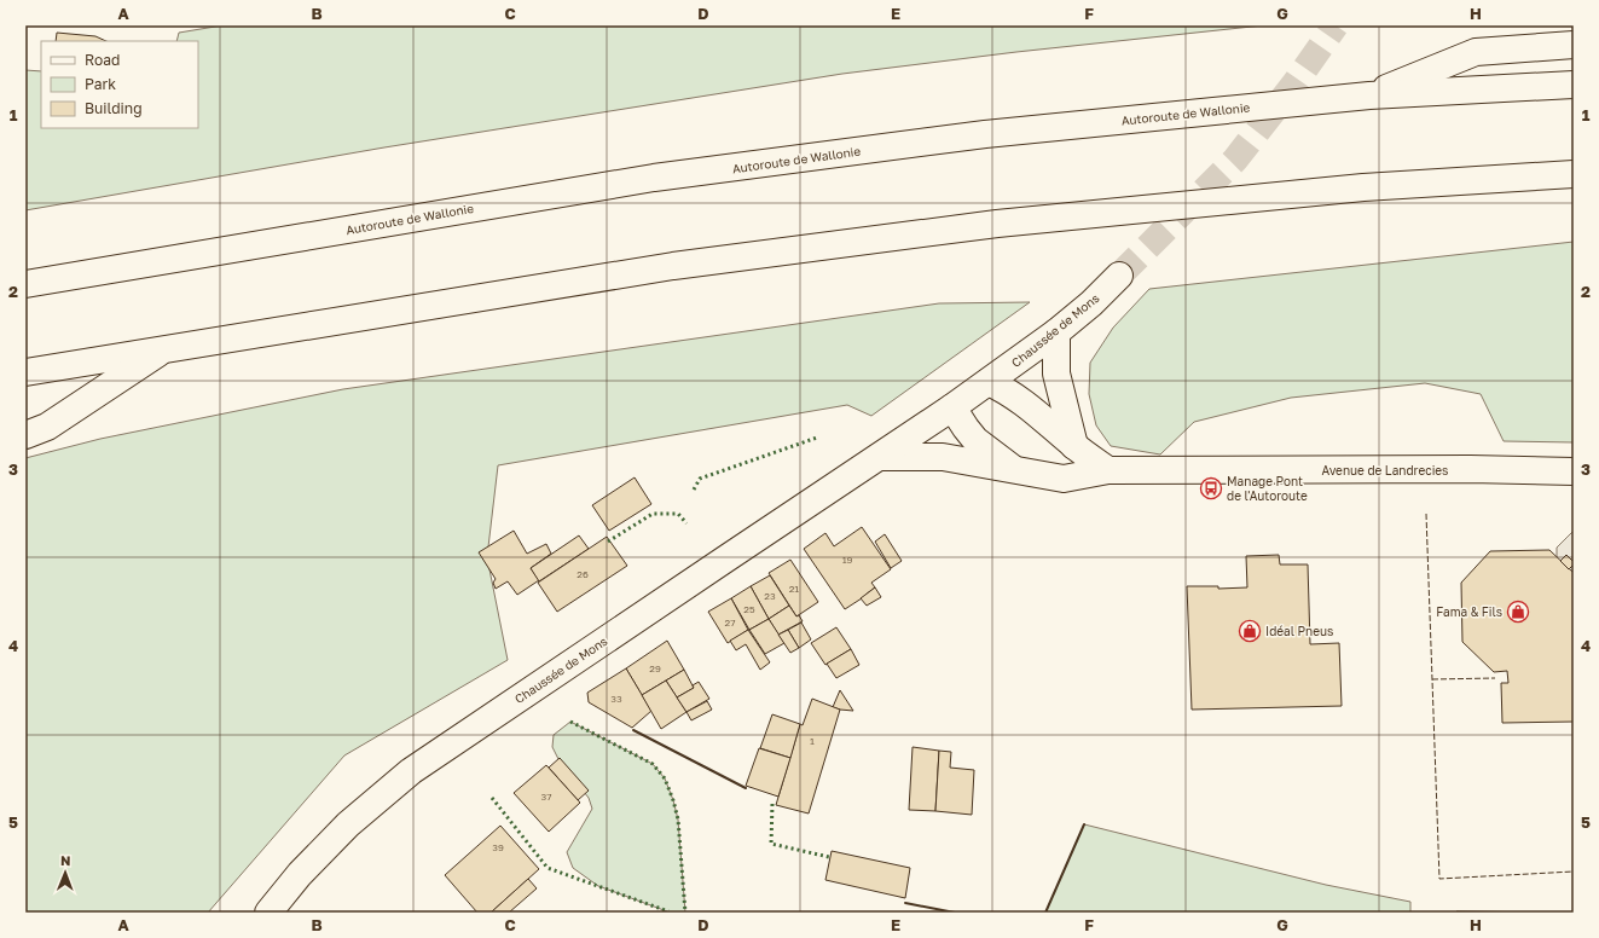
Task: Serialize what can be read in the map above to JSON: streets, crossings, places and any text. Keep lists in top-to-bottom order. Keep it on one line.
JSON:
{"streets":{"main road":["Autoroute de Wallonie","Chaussée de Mons","Avenue de Landrecies"]},"crossings":[["Chaussée de Mons","Avenue de Landrecies"]],"places":{"bus stop":["Manage Pont de l'Autoroute"],"shop":["Fama & Fils","Idéal Pneus"]},"house_numbers":["19","26","21","23","25","27","29","33","1","37","39"],"legend":["Road","Park","Building"],"north":"top","grid":{"columns":["A","B","C","D","E","F","G","H"],"rows":["1","2","3","4","5"]}}
